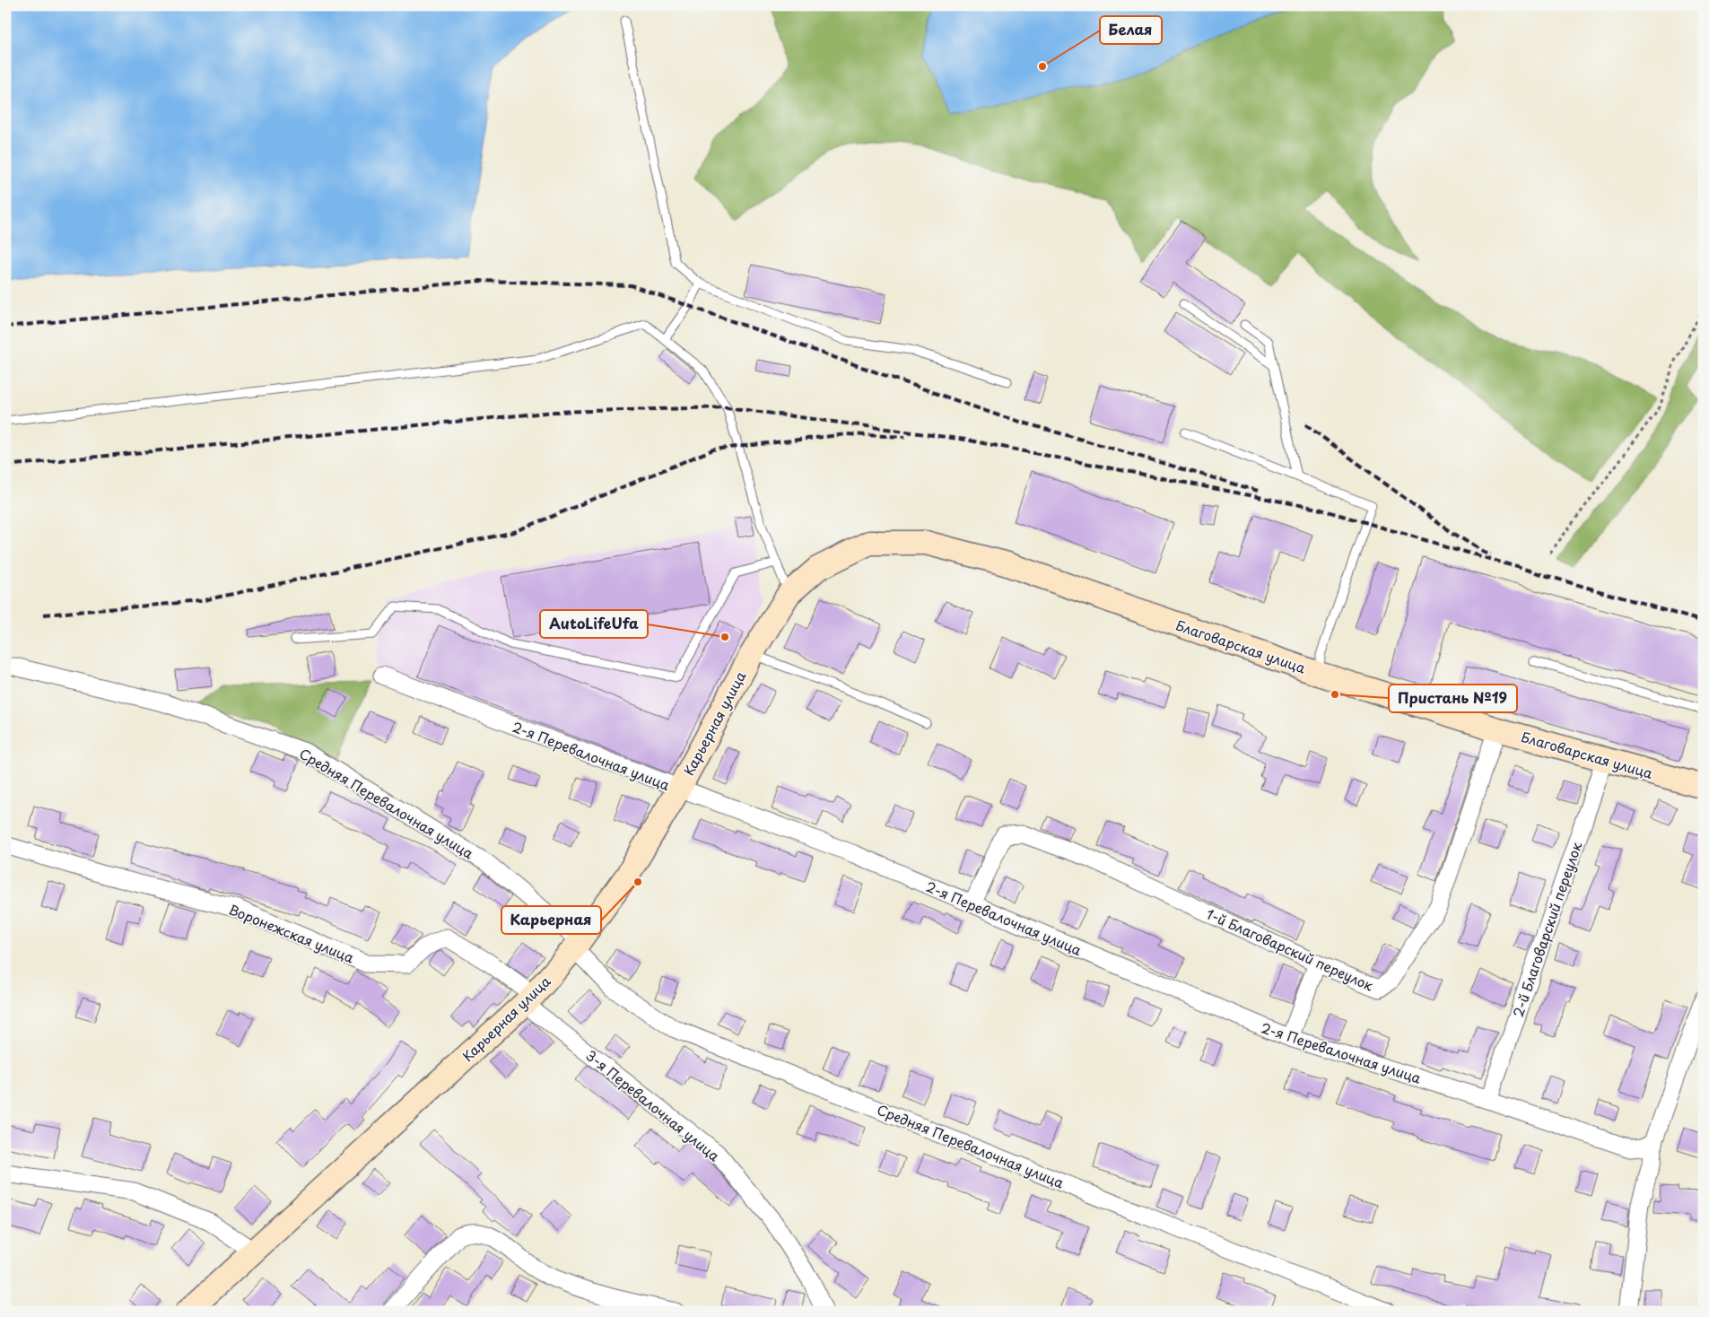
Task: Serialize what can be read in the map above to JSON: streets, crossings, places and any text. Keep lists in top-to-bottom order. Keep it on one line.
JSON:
{"streets":{"street":["Благоварская улица","Карьерная улица","2-я Перевалочная улица","Средняя Перевалочная улица","2-й Благоварский переулок","Воронежская улица","1-й Благоварский переулок","3-я Перевалочная улица"]},"crossings":[["Благоварская улица","Карьерная улица"],["Благоварская улица","2-й Благоварский переулок"],["Благоварская улица","1-й Благоварский переулок"],["Карьерная улица","2-я Перевалочная улица"],["Карьерная улица","Средняя Перевалочная улица"],["Карьерная улица","Воронежская улица"],["Карьерная улица","3-я Перевалочная улица"],["2-я Перевалочная улица","2-й Благоварский переулок"],["2-я Перевалочная улица","1-й Благоварский переулок"],["Воронежская улица","3-я Перевалочная улица"]],"places":["Белая","AutoLifeUfa","Пристань №19","Карьерная"]}
